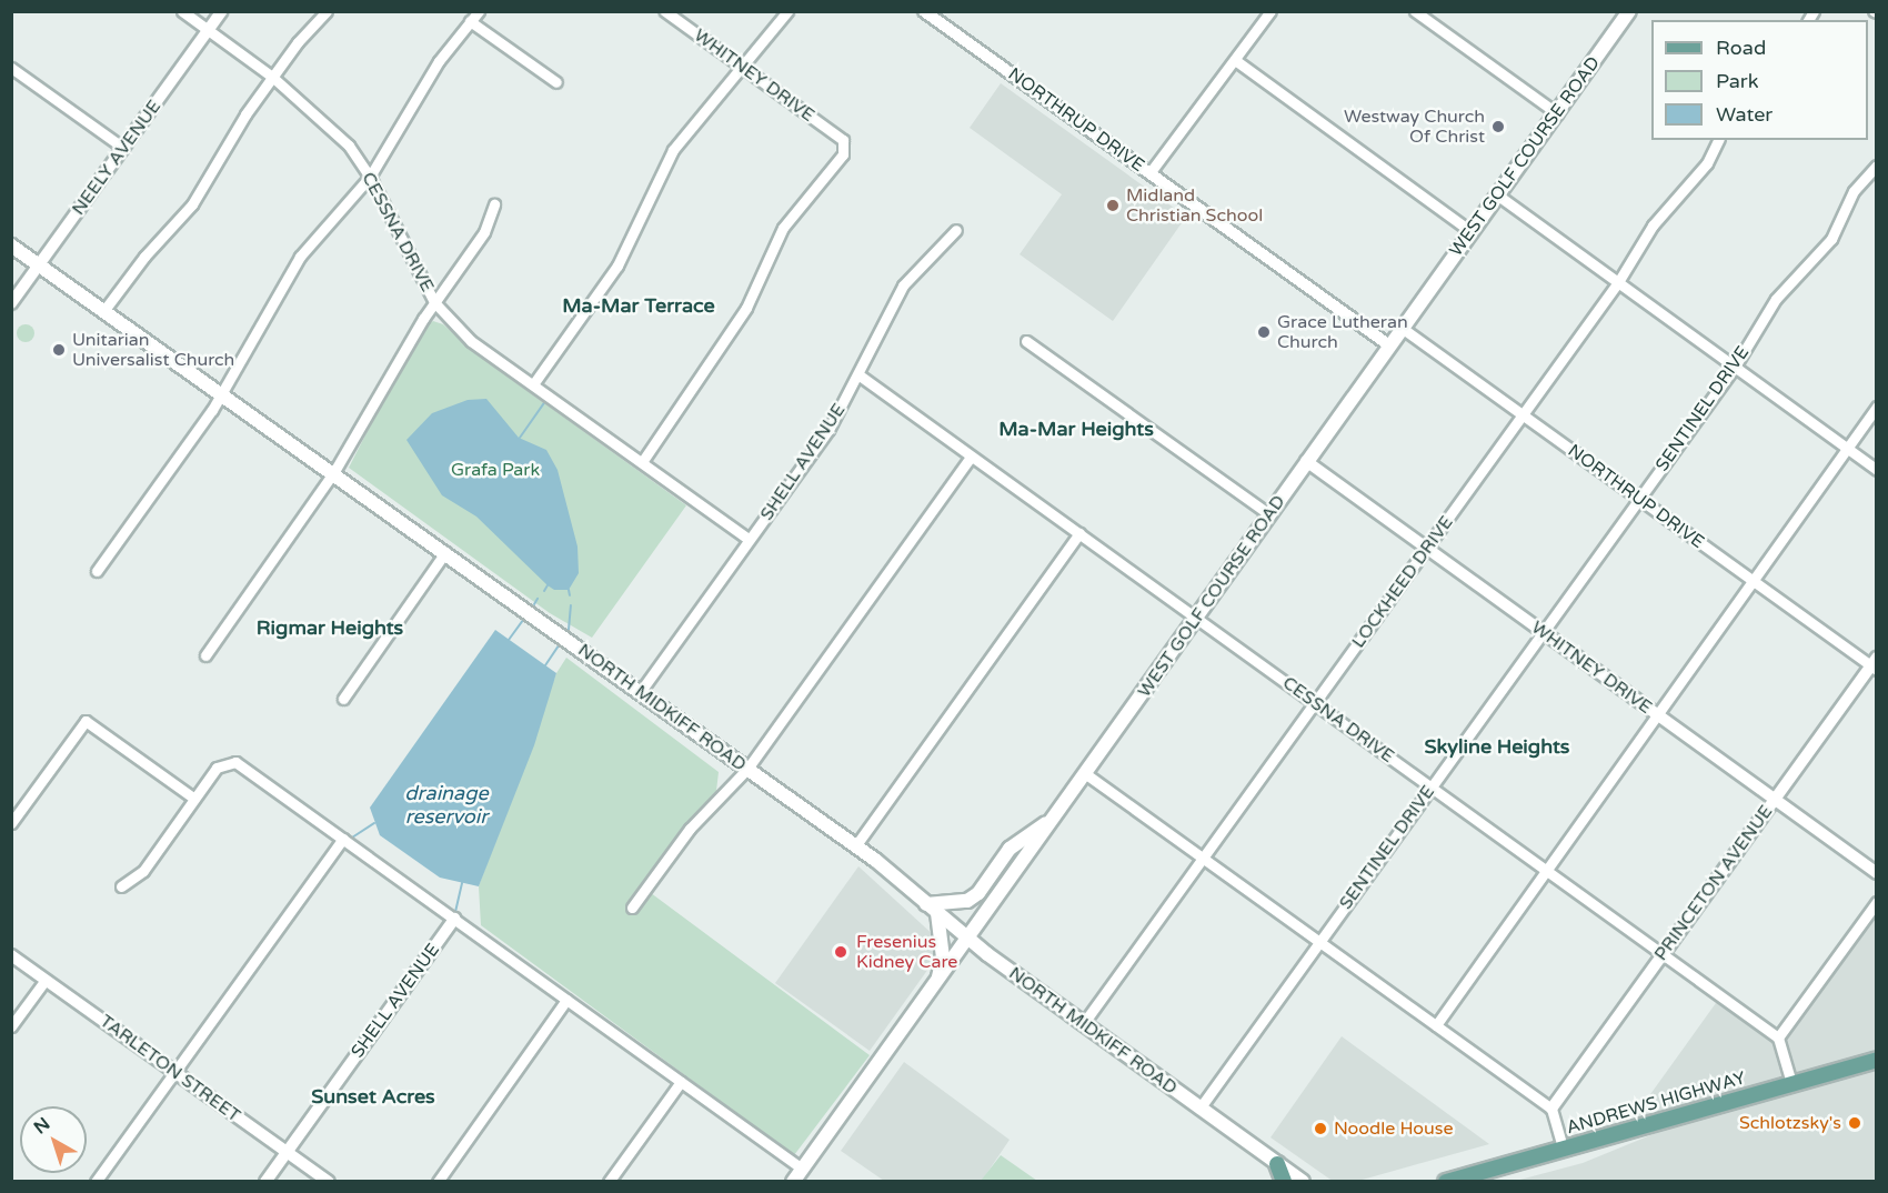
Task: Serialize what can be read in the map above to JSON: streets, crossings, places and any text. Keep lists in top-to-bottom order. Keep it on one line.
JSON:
{"streets":{"main road":["WEST GOLF COURSE ROAD","NORTH MIDKIFF ROAD","ANDREWS HIGHWAY"],"street":["WHITNEY DRIVE","NORTHRUP DRIVE","NEELY AVENUE","CESSNA DRIVE","SENTINEL DRIVE","SHELL AVENUE","LOCKHEED DRIVE","PRINCETON AVENUE","TARLETON STREET"]},"crossings":[["WHITNEY DRIVE","WEST GOLF COURSE ROAD"],["WHITNEY DRIVE","CESSNA DRIVE"],["WHITNEY DRIVE","SENTINEL DRIVE"],["WHITNEY DRIVE","LOCKHEED DRIVE"],["WHITNEY DRIVE","PRINCETON AVENUE"],["NORTHRUP DRIVE","WEST GOLF COURSE ROAD"],["NORTHRUP DRIVE","SENTINEL DRIVE"],["NORTHRUP DRIVE","LOCKHEED DRIVE"],["NORTHRUP DRIVE","PRINCETON AVENUE"],["WEST GOLF COURSE ROAD","CESSNA DRIVE"],["WEST GOLF COURSE ROAD","NORTH MIDKIFF ROAD"],["NEELY AVENUE","CESSNA DRIVE"],["NEELY AVENUE","NORTH MIDKIFF ROAD"],["CESSNA DRIVE","SENTINEL DRIVE"],["CESSNA DRIVE","SHELL AVENUE"],["CESSNA DRIVE","LOCKHEED DRIVE"],["CESSNA DRIVE","PRINCETON AVENUE"],["SENTINEL DRIVE","NORTH MIDKIFF ROAD"],["SHELL AVENUE","NORTH MIDKIFF ROAD"],["SHELL AVENUE","TARLETON STREET"],["LOCKHEED DRIVE","NORTH MIDKIFF ROAD"]],"districts":["Ma-Mar Terrace","Ma-Mar Heights","Rigmar Heights","Skyline Heights","Sunset Acres"],"water":["drainage reservoir"],"parks":["Grafa Park"],"places":["Westway Church Of Christ","Midland Christian School","Grace Lutheran Church","Unitarian Universalist Church","Fresenius Kidney Care","Schlotzsky's","Noodle House"],"legend":["Road","Park","Water"],"north":"top left"}
